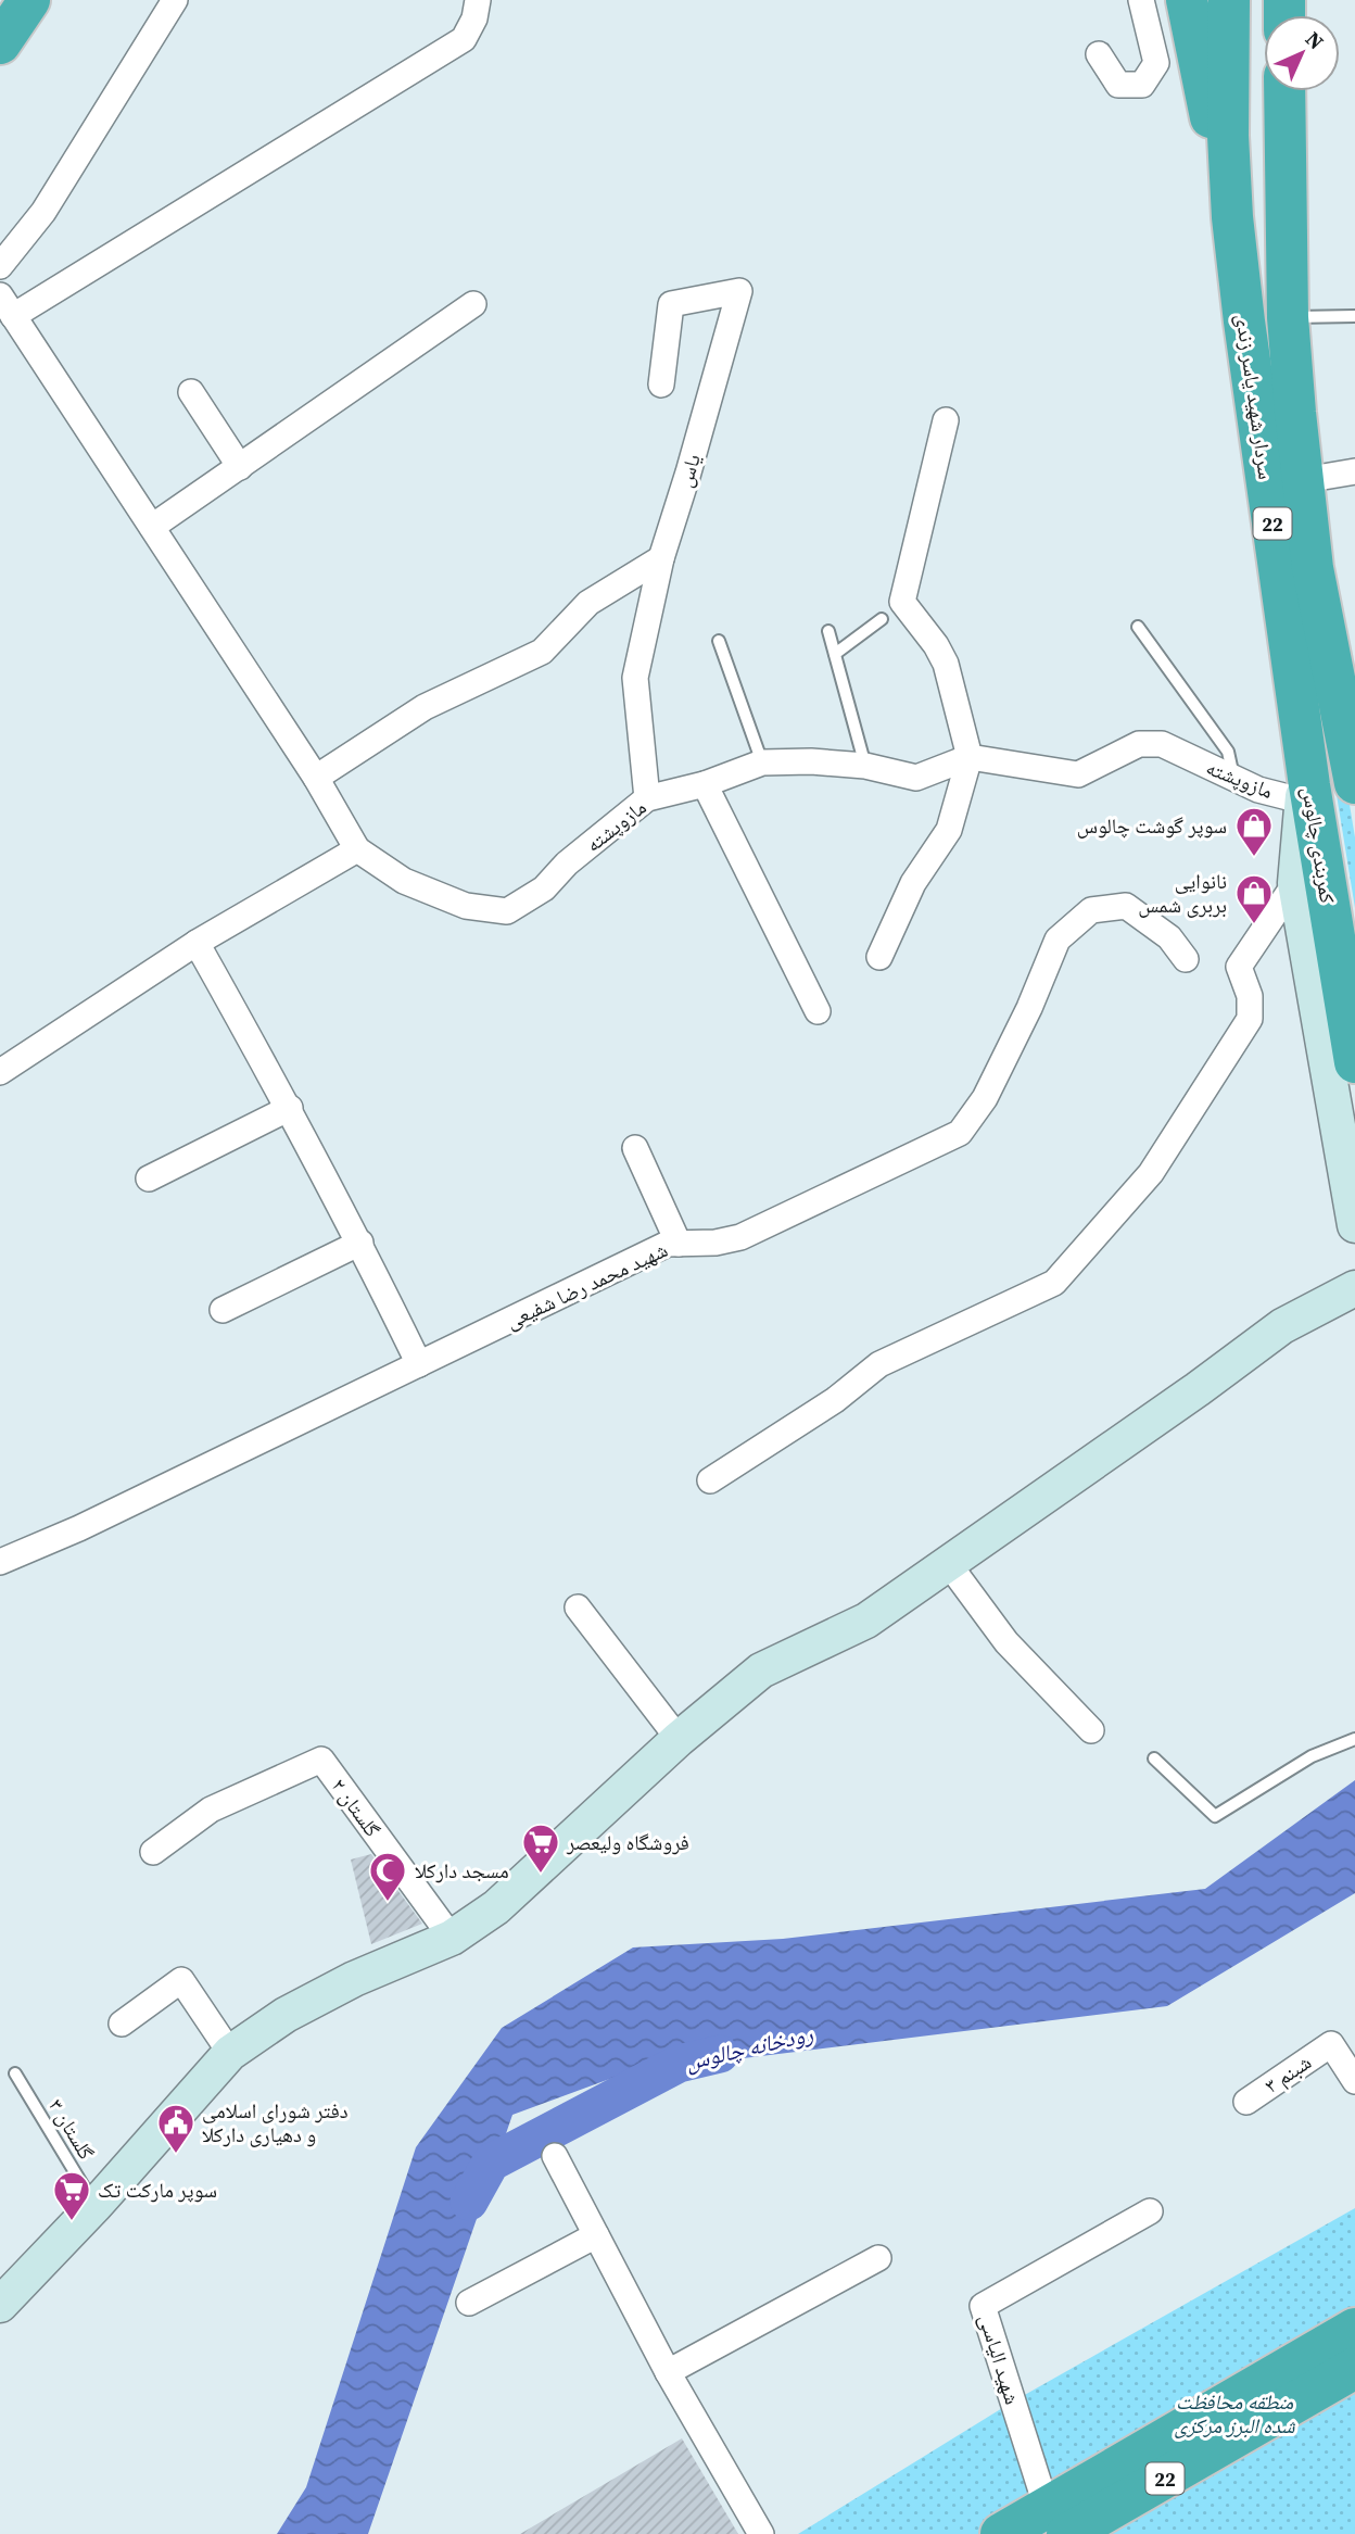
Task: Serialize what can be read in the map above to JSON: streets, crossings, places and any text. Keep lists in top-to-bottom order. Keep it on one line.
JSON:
{"streets":{"highway":["سردار شهید یاسر زندی","22","کمربندی چالوس"],"street":["یاس","مازوپشته","شهید محمد رضا شفیعی","گلستان ۲","شبنم ۳","شهید الیاسی"],"lane":["گلستان ۳"]},"crossings":[["سردار شهید یاسر زندی","22"],["سردار شهید یاسر زندی","کمربندی چالوس"],["یاس","مازوپشته"],["22","شهید الیاسی"],["مازوپشته","کمربندی چالوس"]],"water":["رودخانه چالوس"],"parks":["منطقه محافظت شده البرز مرکزی"],"places":{"shop":["سوپر گوشت چالوس","نانوایی بربری شمس"],"supermarket":["فروشگاه ولیعصر","سوپر مارکت تک"],"mosque":["مسجد دارکلا"],"public building":["دفتر شورای اسلامی و دهیاری دارکلا"]},"north":"top right"}
